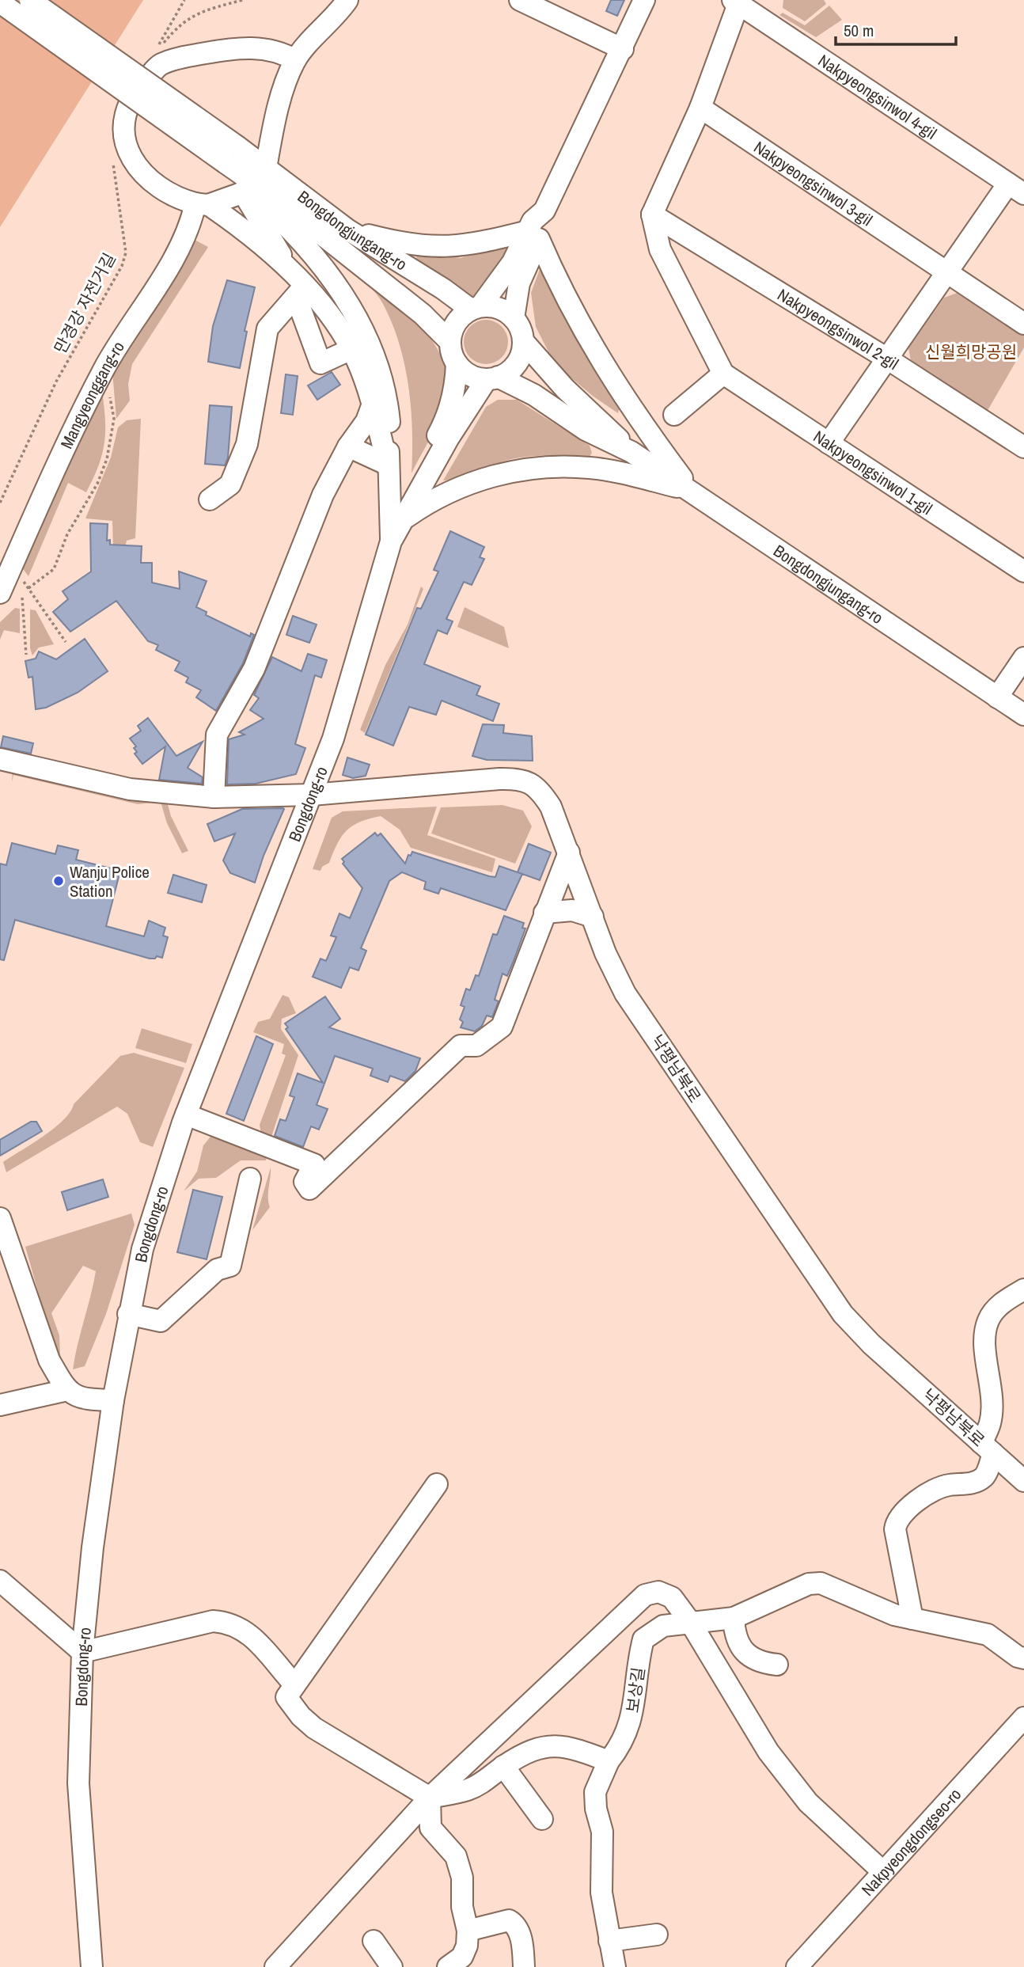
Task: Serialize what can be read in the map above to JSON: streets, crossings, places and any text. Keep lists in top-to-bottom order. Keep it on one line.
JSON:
{"streets":{"street":["Nakpyeongsinwol 4-gil","Nakpyeongsinwol 3-gil","Bongdongjungang-ro","Nakpyeongsinwol 2-gil","Mangyeonggang-ro","Nakpyeongsinwol 1-gil","Bongdong-ro","낙평남북로","보상길","Nakpyeongdongseo-ro"],"path":["만경강 자전거길"]},"crossings":[["Bongdongjungang-ro","Mangyeonggang-ro"],["Bongdongjungang-ro","Bongdong-ro"],["Bongdong-ro","낙평남북로"]],"parks":["신월희망공원"],"places":["Wanju Police Station"],"scale_bar":"50 m"}
